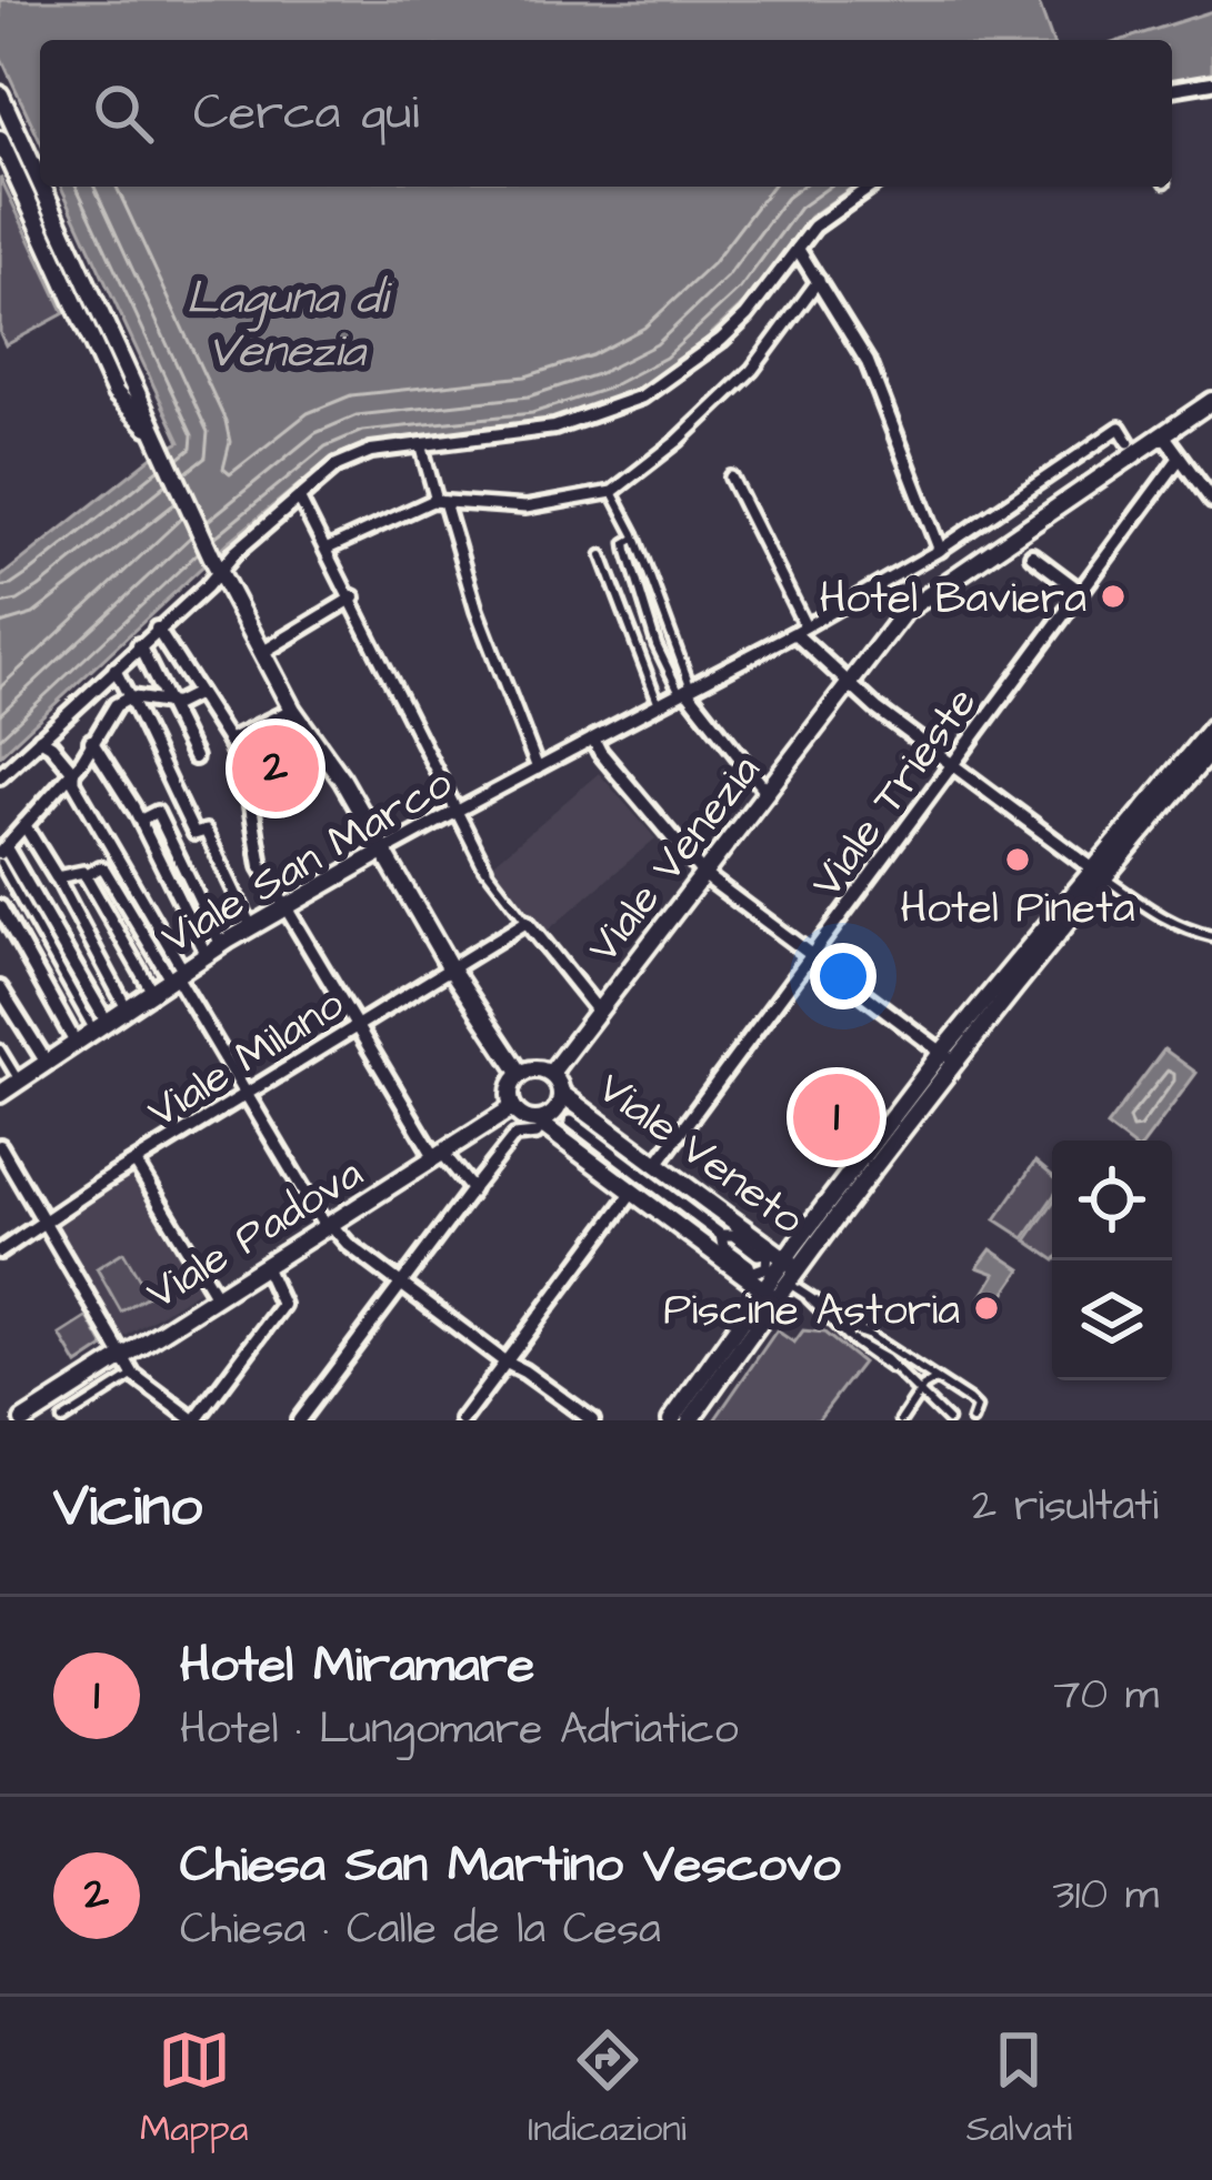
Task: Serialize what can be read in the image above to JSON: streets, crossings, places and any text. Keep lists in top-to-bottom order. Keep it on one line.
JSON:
{"streets":{"street":["Viale Trieste","Viale Venezia","Viale San Marco","Viale Milano","Viale Veneto","Viale Padova"]},"crossings":[["Viale Trieste","Viale Veneto"],["Viale Venezia","Viale Veneto"],["Viale Venezia","Viale Padova"],["Viale Veneto","Viale Padova"]],"water":["Laguna di Venezia"],"places":["Hotel Baviera","Hotel Pineta","Piscine Astoria"],"page":{"search":"Cerca qui","pins":["2","1"],"heading":["Vicino","2 risultati"],"list":[{"mark":"1","name":"Hotel Miramare","note":"Hotel · Lungomare Adriatico","value":"70 m"},{"mark":"2","name":"Chiesa San Martino Vescovo","note":"Chiesa · Calle de la Cesa","value":"310 m"}],"nav":["Mappa","Indicazioni","Salvati"]}}
